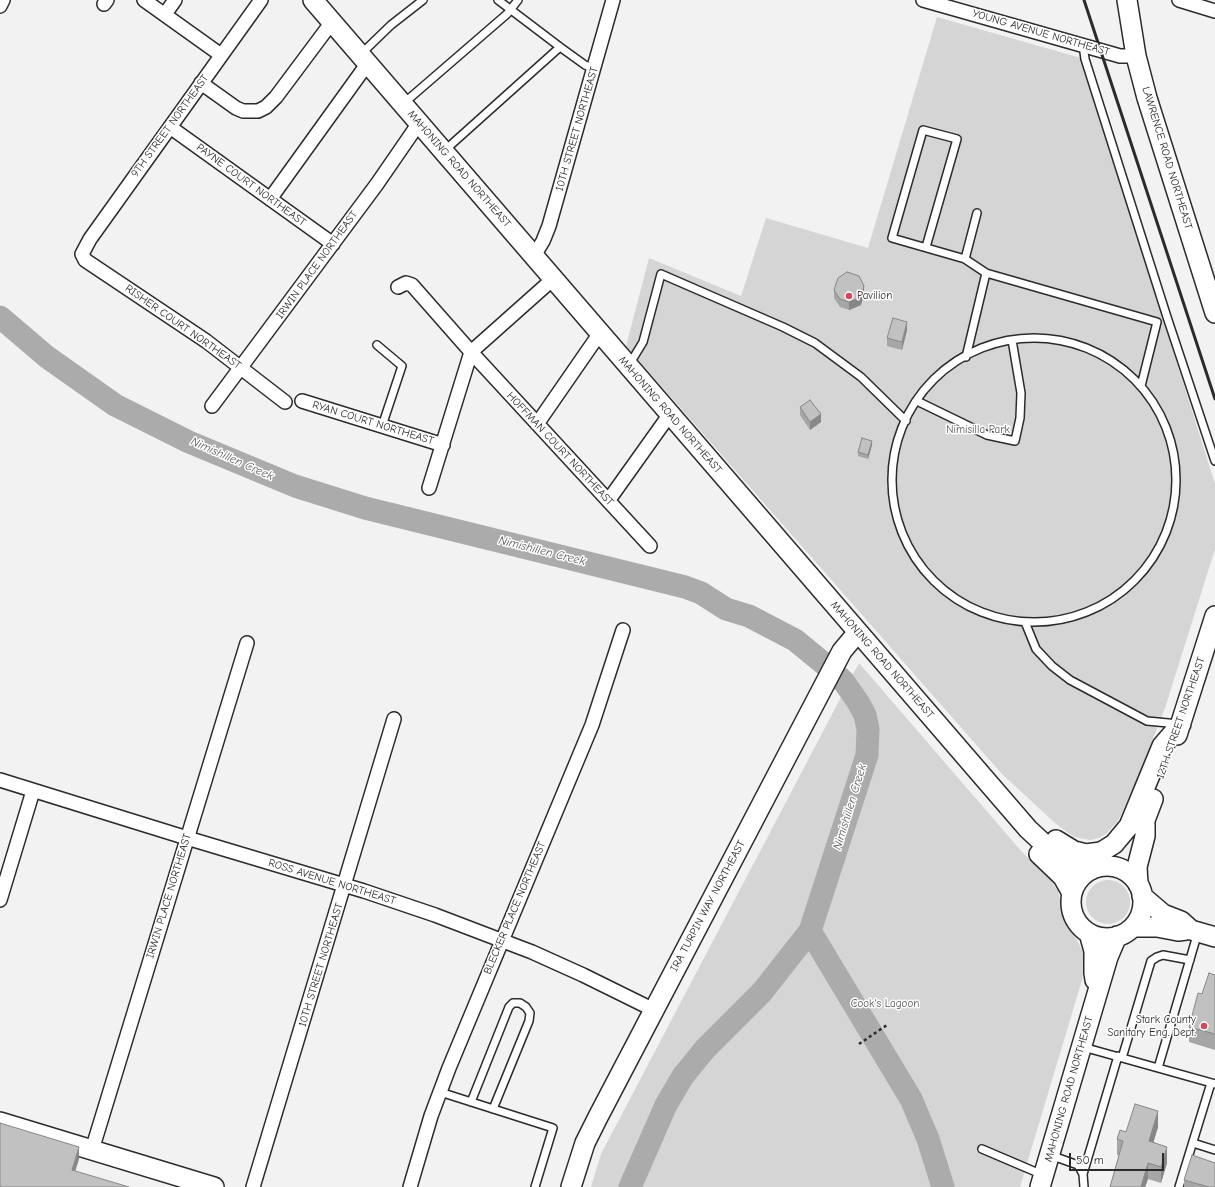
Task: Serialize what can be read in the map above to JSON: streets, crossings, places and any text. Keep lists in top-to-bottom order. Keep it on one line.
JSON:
{"streets":{"main road":["LAWRENCE ROAD NORTHEAST","MAHONING ROAD NORTHEAST","12TH STREET NORTHEAST","IRA TURPIN WAY NORTHEAST"],"street":["YOUNG AVENUE NORTHEAST","9TH STREET NORTHEAST","10TH STREET NORTHEAST","PAYNE COURT NORTHEAST","IRWIN PLACE NORTHEAST","RISHER COURT NORTHEAST","RYAN COURT NORTHEAST","HOFFMAN COURT NORTHEAST","ROSS AVENUE NORTHEAST","BLECKER PLACE NORTHEAST"]},"crossings":[["YOUNG AVENUE NORTHEAST","LAWRENCE ROAD NORTHEAST"],["9TH STREET NORTHEAST","PAYNE COURT NORTHEAST"],["9TH STREET NORTHEAST","RISHER COURT NORTHEAST"],["10TH STREET NORTHEAST","MAHONING ROAD NORTHEAST"],["10TH STREET NORTHEAST","ROSS AVENUE NORTHEAST"],["MAHONING ROAD NORTHEAST","IRWIN PLACE NORTHEAST"],["MAHONING ROAD NORTHEAST","12TH STREET NORTHEAST"],["MAHONING ROAD NORTHEAST","IRA TURPIN WAY NORTHEAST"],["PAYNE COURT NORTHEAST","IRWIN PLACE NORTHEAST"],["IRWIN PLACE NORTHEAST","RISHER COURT NORTHEAST"],["IRWIN PLACE NORTHEAST","ROSS AVENUE NORTHEAST"],["ROSS AVENUE NORTHEAST","IRA TURPIN WAY NORTHEAST"],["ROSS AVENUE NORTHEAST","BLECKER PLACE NORTHEAST"]],"water":["Nimishillen Creek"],"parks":["Nimisilla Park","Cook's Lagoon"],"places":["Pavilion","Stark County Sanitary Eng. Dept."],"scale_bar":"50 m"}
